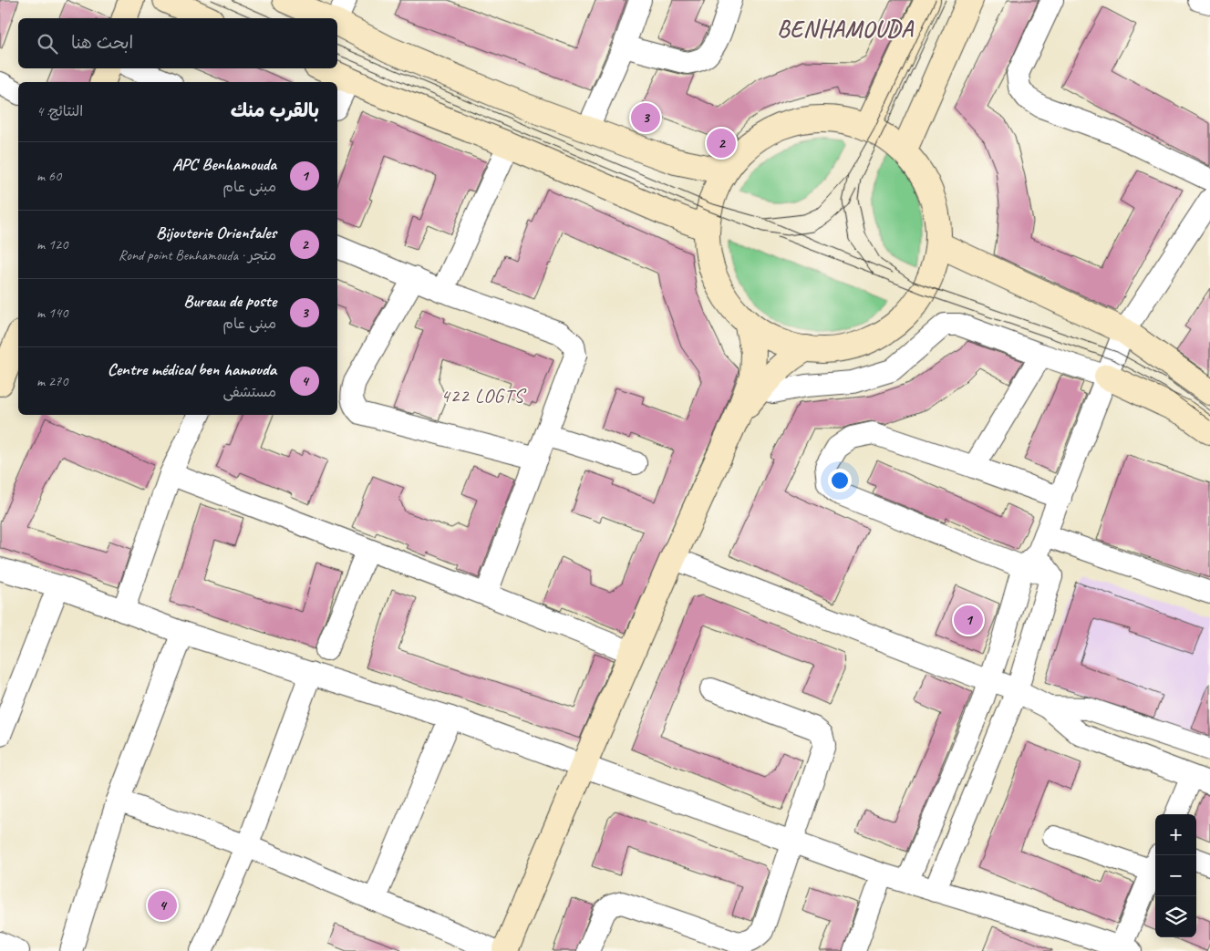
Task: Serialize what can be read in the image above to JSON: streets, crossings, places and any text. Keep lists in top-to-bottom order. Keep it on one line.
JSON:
{"districts":["BENHAMOUDA","422 LOGTS"],"page":{"search":"ابحث هنا","heading":["بالقرب منك","النتائج: 4"],"pins":["3","2","1","4"],"list":[{"mark":"1","name":"APC Benhamouda","note":"مبنى عام","value":"60 m"},{"mark":"2","name":"Bijouterie Orientales","note":"متجر · Rond point Benhamouda","value":"120 m"},{"mark":"3","name":"Bureau de poste","note":"مبنى عام","value":"140 m"},{"mark":"4","name":"Centre médical ben hamouda","note":"مستشفى","value":"270 m"}],"map_buttons":["+","−"]}}
